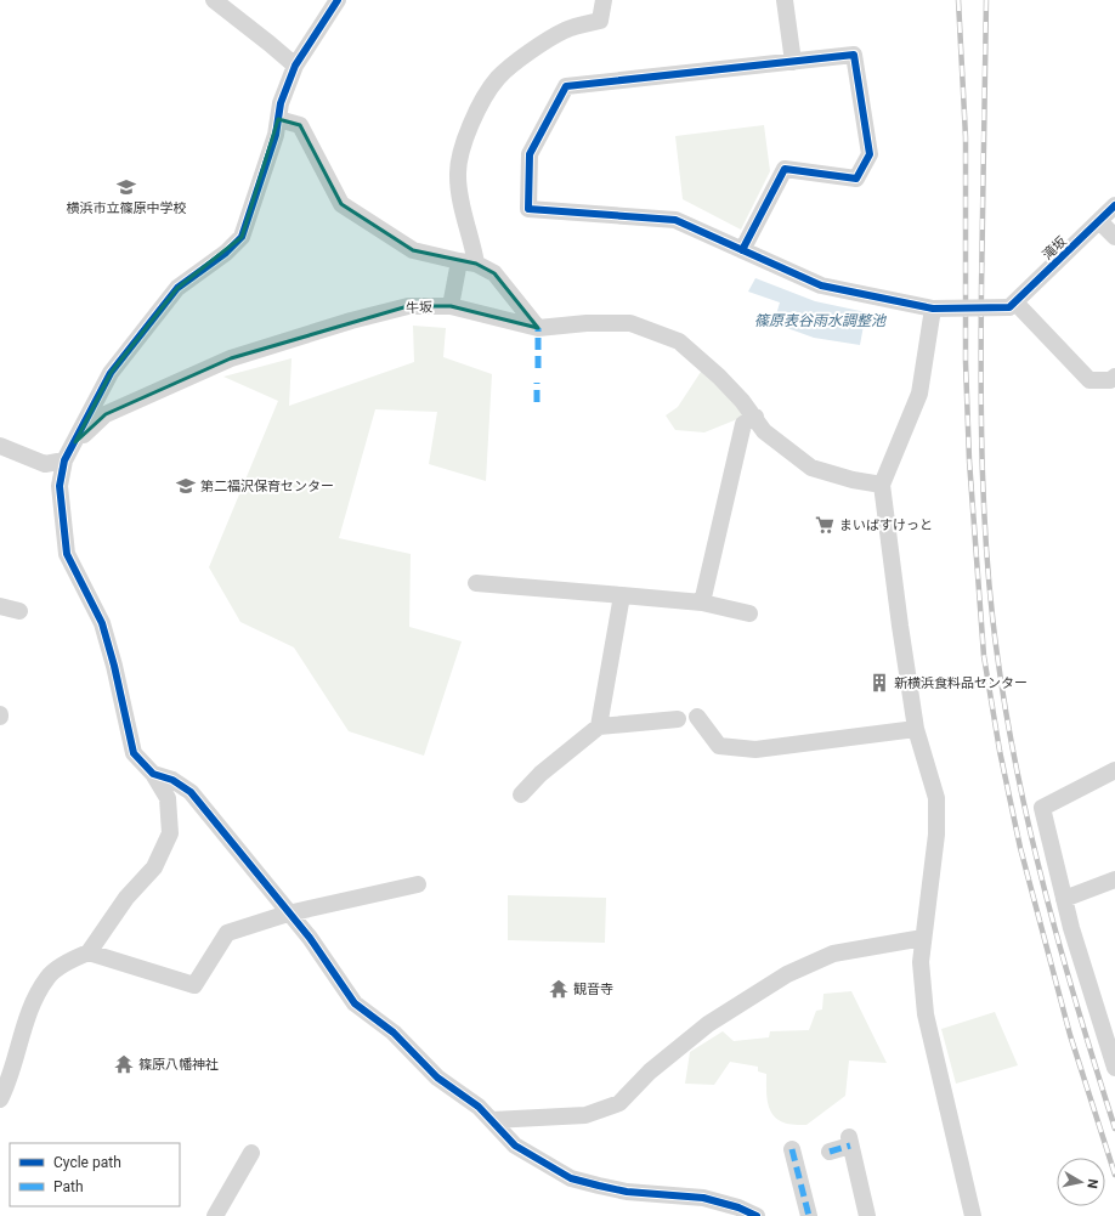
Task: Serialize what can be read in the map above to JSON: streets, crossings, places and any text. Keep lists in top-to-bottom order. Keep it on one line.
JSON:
{"streets":{"street":["滝坂","牛坂"]},"water":["篠原表谷雨水調整池"],"places":{"school or university":["横浜市立篠原中学校","第二福沢保育センター"],"supermarket":["まいばすけっと"],"building":["新横浜食料品センター"],"temple":["観音寺","篠原八幡神社"]},"legend":["Cycle path","Path"],"north":"right"}
